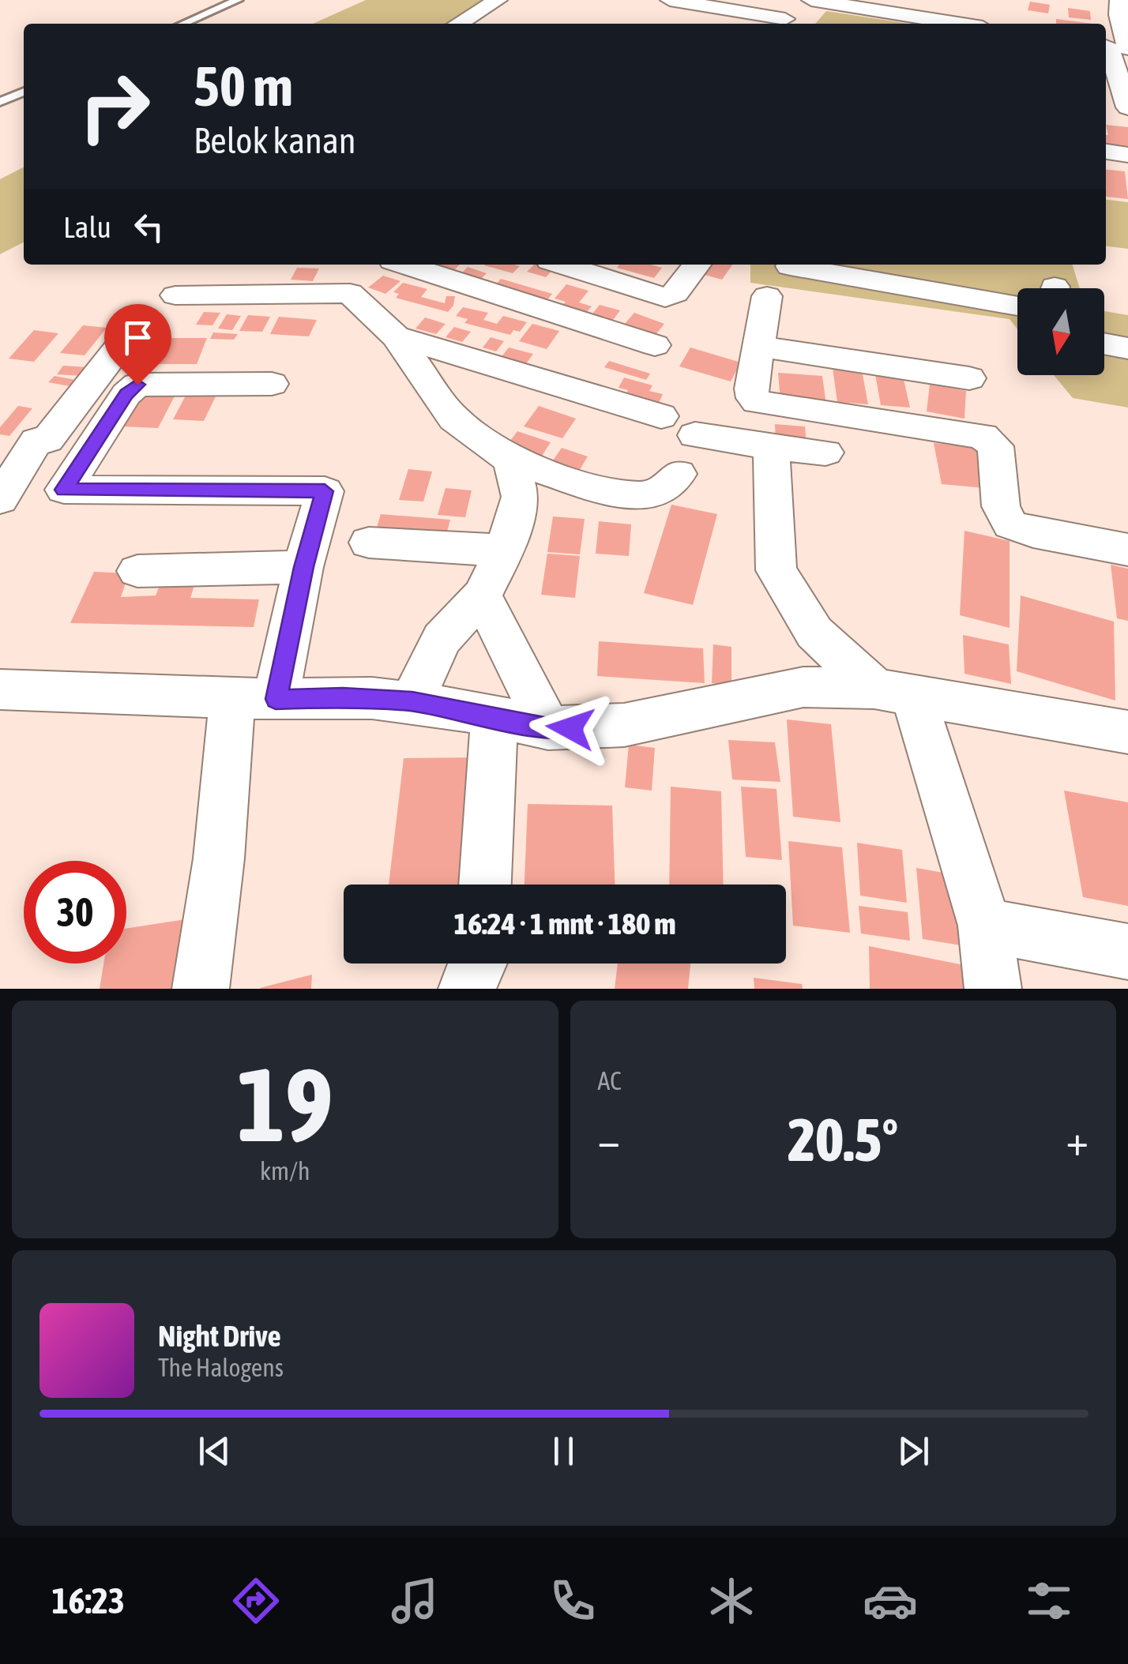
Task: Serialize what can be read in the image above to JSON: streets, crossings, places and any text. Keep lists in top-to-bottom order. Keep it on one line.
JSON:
{"north":"bottom","page":{"turn":["50 m","Belok kanan"],"then":"Lalu","limit":"30","trip":"16:24 · 1 mnt · 180 m","tile":[["19","km/h"],"AC"],"heat":["−","20.5°","+"],"song":["Night Drive","The Halogens"],"tabs":"16:23"}}
